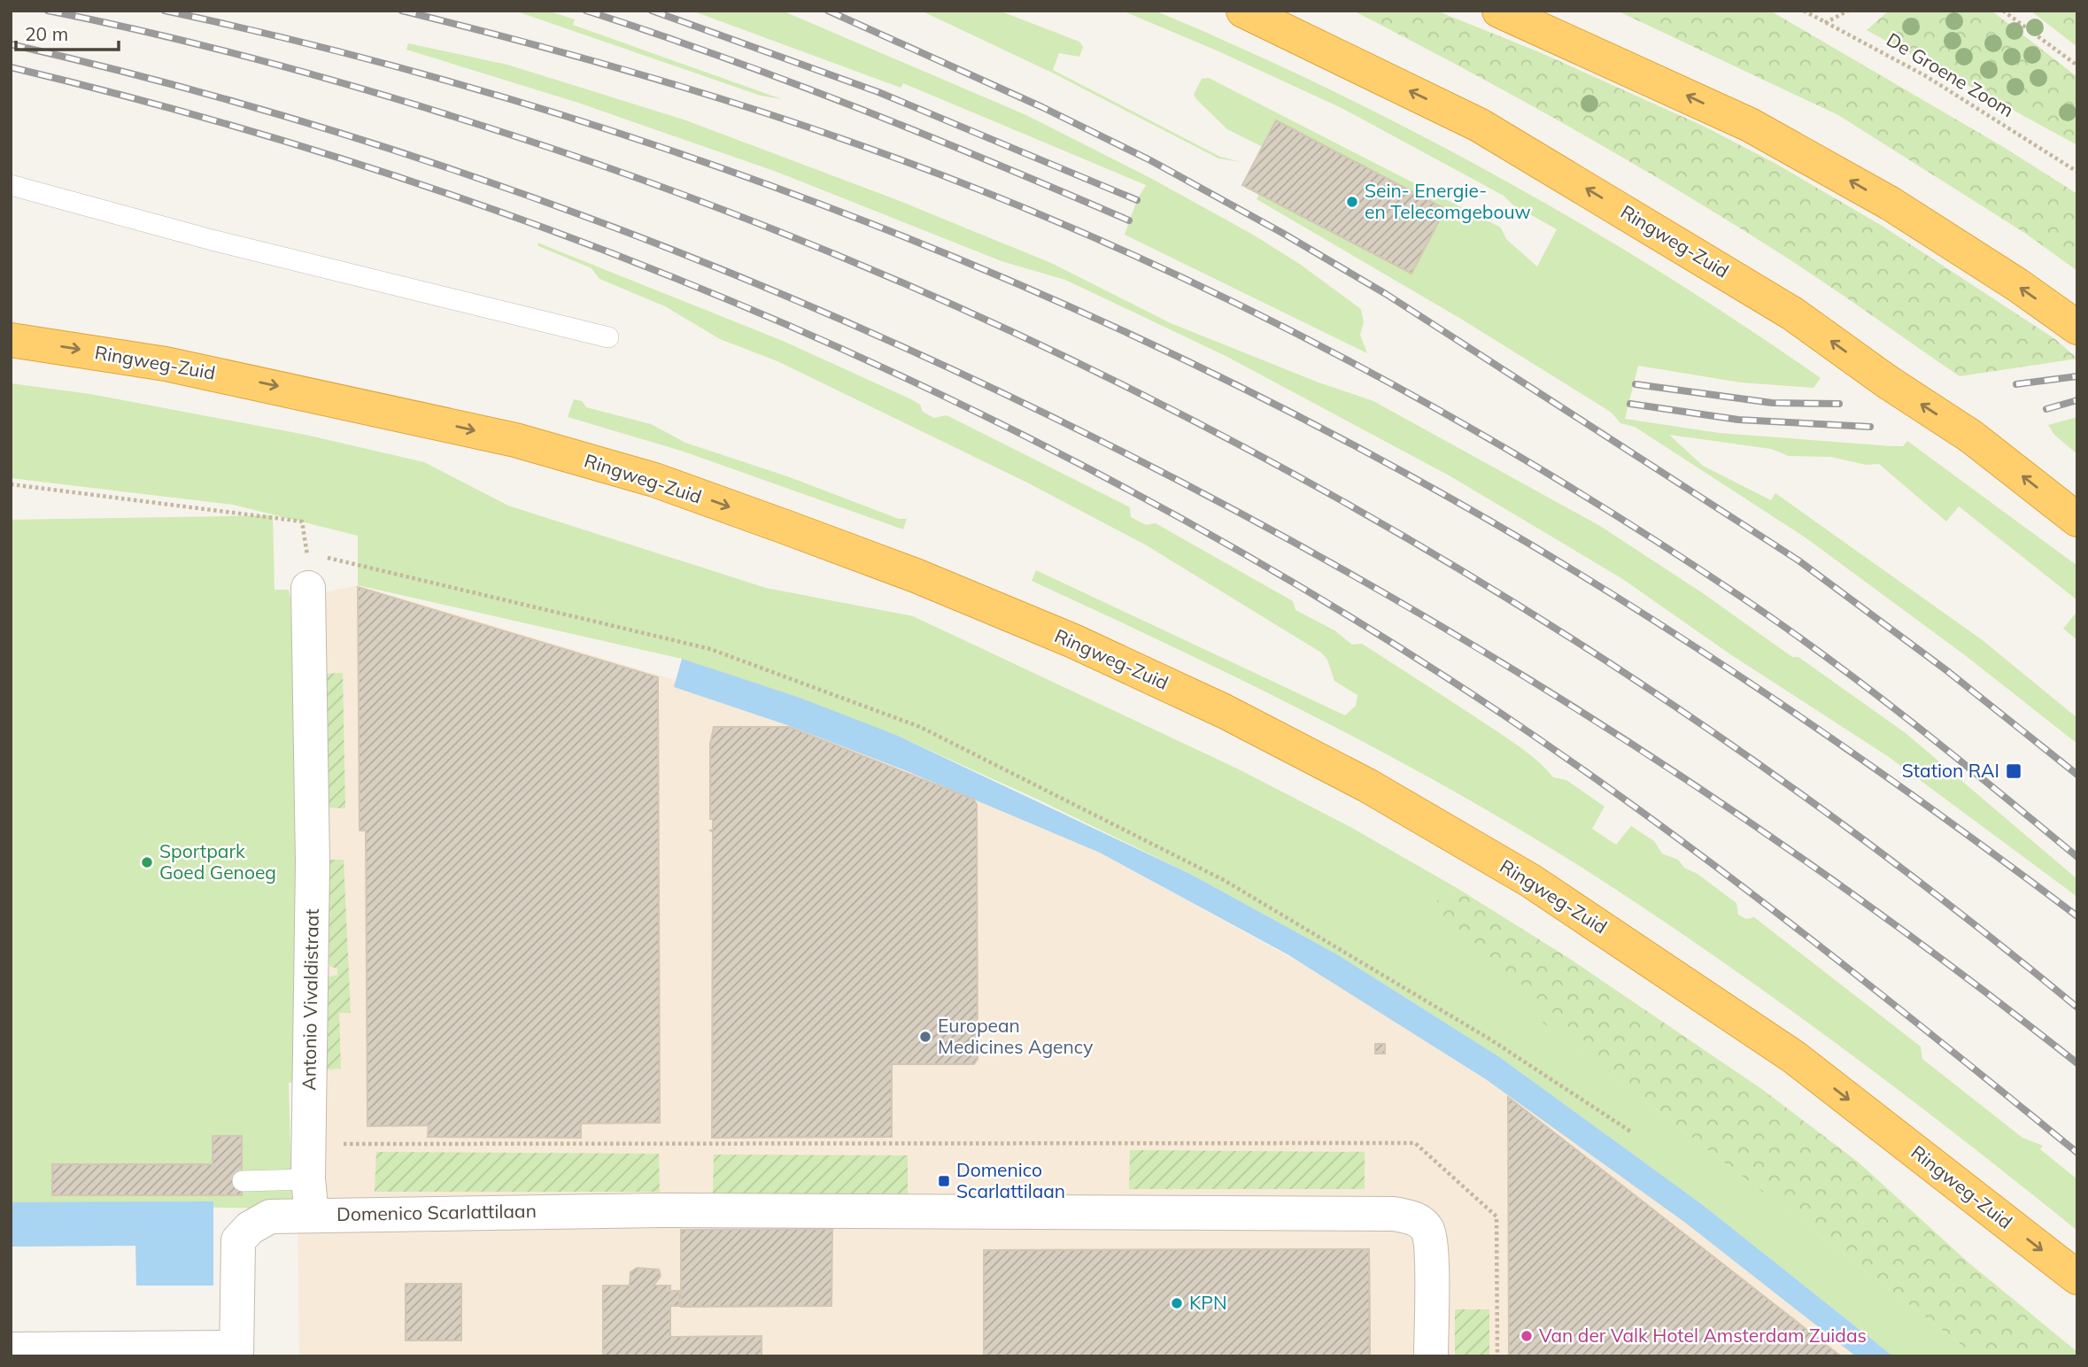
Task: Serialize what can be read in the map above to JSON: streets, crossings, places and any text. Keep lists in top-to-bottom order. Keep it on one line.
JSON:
{"streets":{"highway":["Ringweg-Zuid"],"street":["Antonio Vivaldistraat","Domenico Scarlattilaan"],"path":["De Groene Zoom"]},"crossings":[["Antonio Vivaldistraat","Domenico Scarlattilaan"]],"places":{"other":["Sein- Energie- en Telecomgebouw","Sportpark Goed Genoeg","European Medicines Agency","KPN","Van der Valk Hotel Amsterdam Zuidas"],"transit":["Station RAI","Domenico Scarlattilaan"]},"scale_bar":"20 m"}
